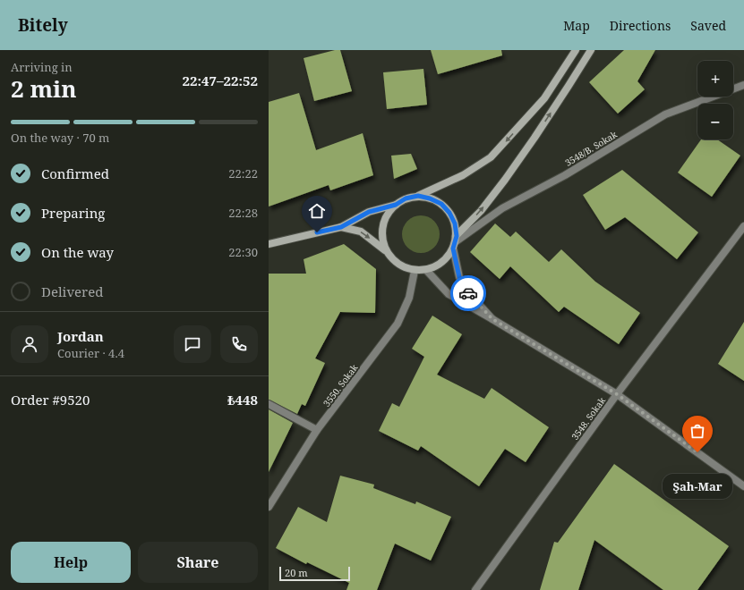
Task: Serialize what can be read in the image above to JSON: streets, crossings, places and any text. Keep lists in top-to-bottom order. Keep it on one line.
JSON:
{"streets":{"street":["3548/B. Sokak","3550. Sokak","3548. Sokak"]},"crossings":[["3548/B. Sokak","3550. Sokak"]],"places":["Şah-Mar"],"scale_bar":"20 m","page":{"header":"Bitely","nav":["Map","Directions","Saved"],"heading":["2 min","Arriving in","22:47–22:52"],"panel":["Jordan","Courier · 4.4","Order #9520","₺448"],"map_buttons":["+","−"],"bar":"On the way · 70 m","list":[["Confirmed","22:22"],["Preparing","22:28"],["On the way","22:30"],"Delivered"],"bubble":"Şah-Mar","buttons":["Help","Share"],"scale":"20 m"}}
